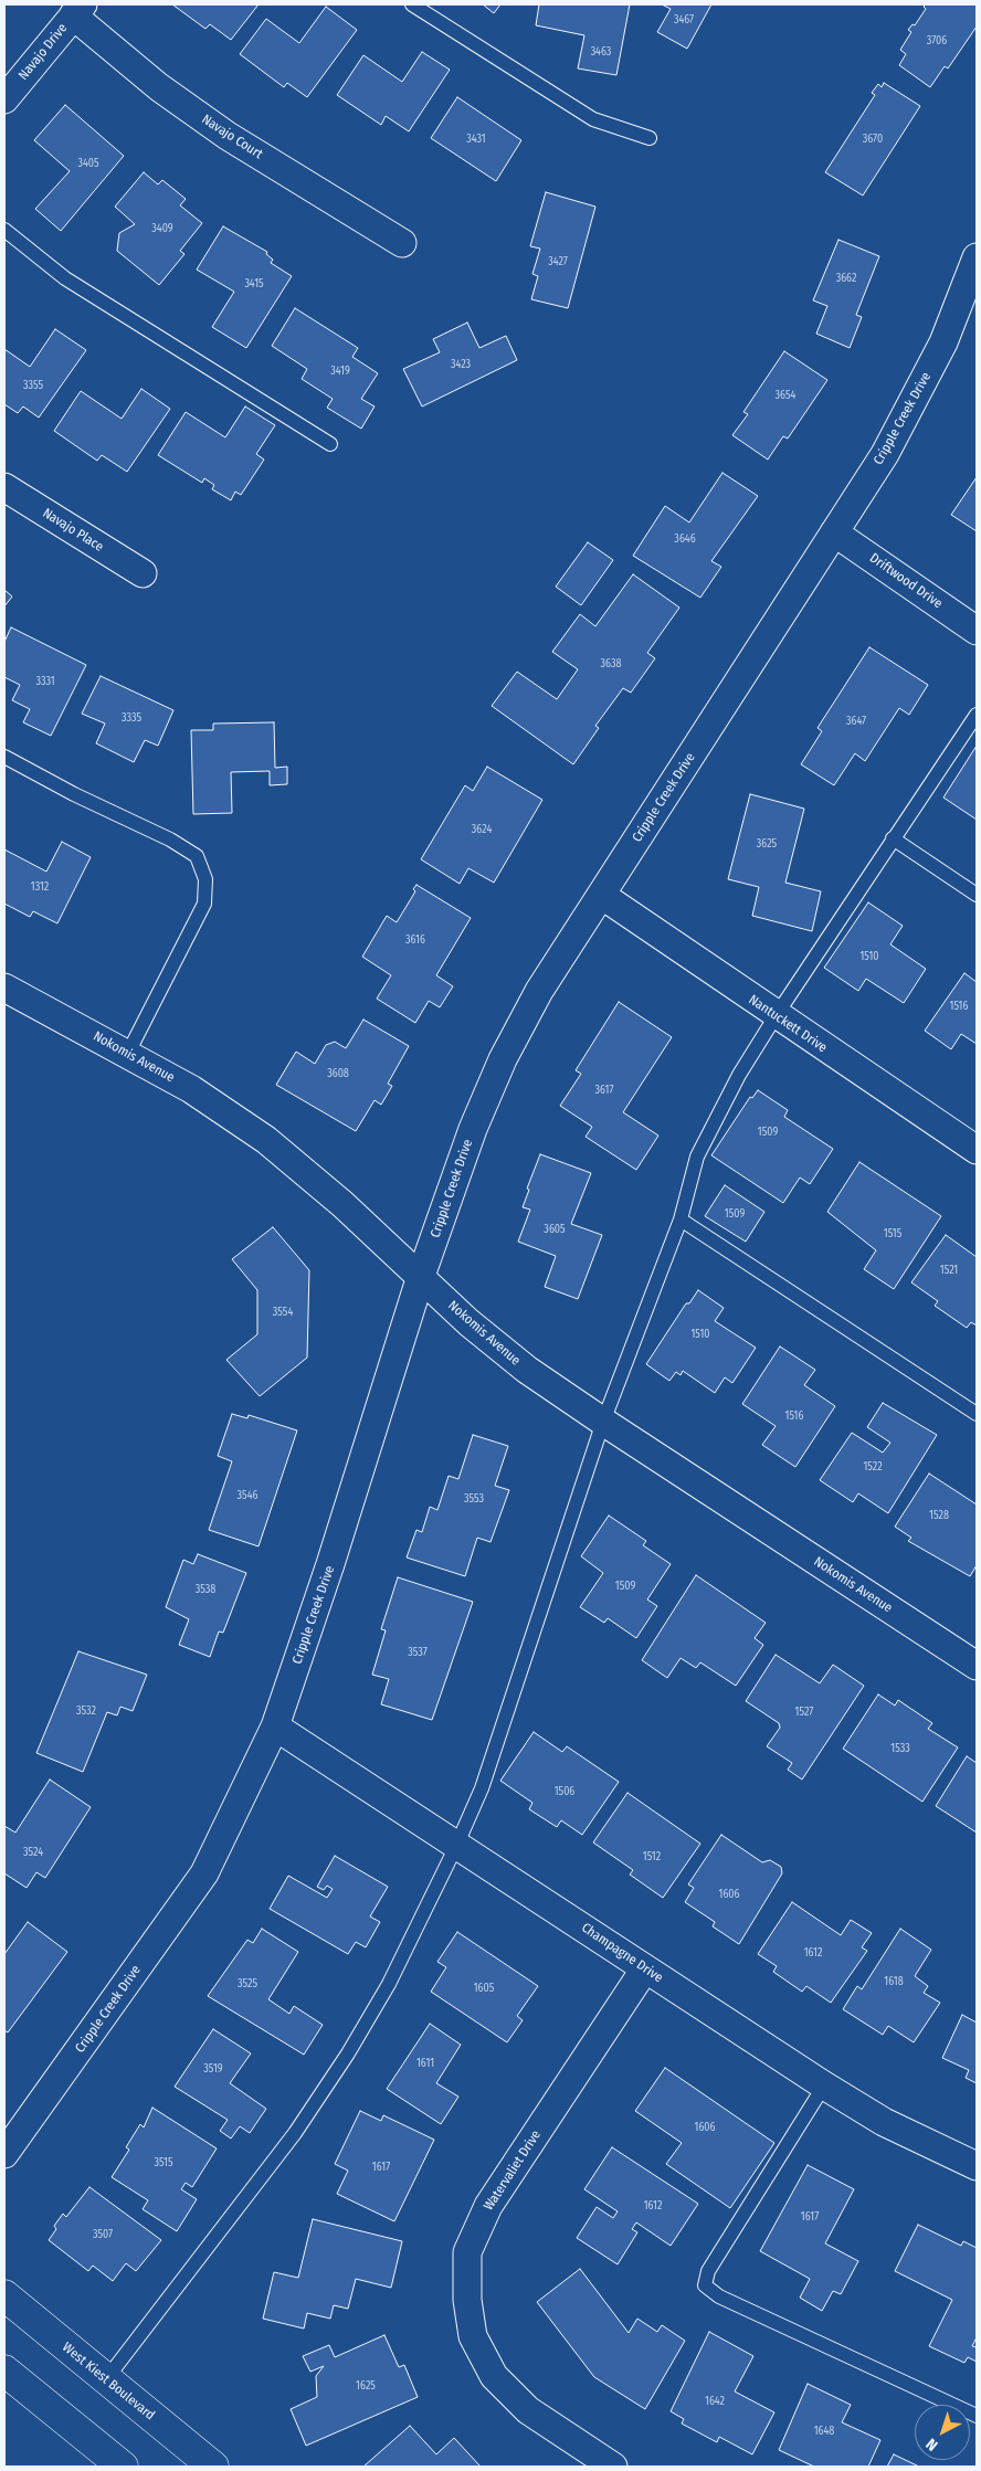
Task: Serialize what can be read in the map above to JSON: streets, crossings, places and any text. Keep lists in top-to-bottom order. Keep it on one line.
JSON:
{"streets":{"main road":["West Kiest Boulevard"],"street":["Navajo Drive","Navajo Court","Cripple Creek Drive","Navajo Place","Driftwood Drive","Nantuckett Drive","Nokomis Avenue","Champagne Drive","Watervaliet Drive"]},"crossings":[["Navajo Drive","Navajo Court"],["Cripple Creek Drive","Driftwood Drive"],["Cripple Creek Drive","Nantuckett Drive"],["Cripple Creek Drive","Nokomis Avenue"],["Cripple Creek Drive","Champagne Drive"],["Champagne Drive","Watervaliet Drive"]],"house_numbers":["3467","3706","3463","3431","3670","3405","3409","3427","3662","3415","3423","3419","3355","3654","3646","3638","3331","3335","3647","3624","3625","1312","3616","1510","1516","3608","3617","1509","1509","3605","1515","1521","3554","1510","1516","1522","3546","3553","1528","1509","3538","3537","3532","1527","1533","1506","3524","1512","1606","1612","1618","3525","1605","1611","3519","1606","3515","1617","1612","1617","3507","1625","1642","1648"],"north":"bottom left"}
